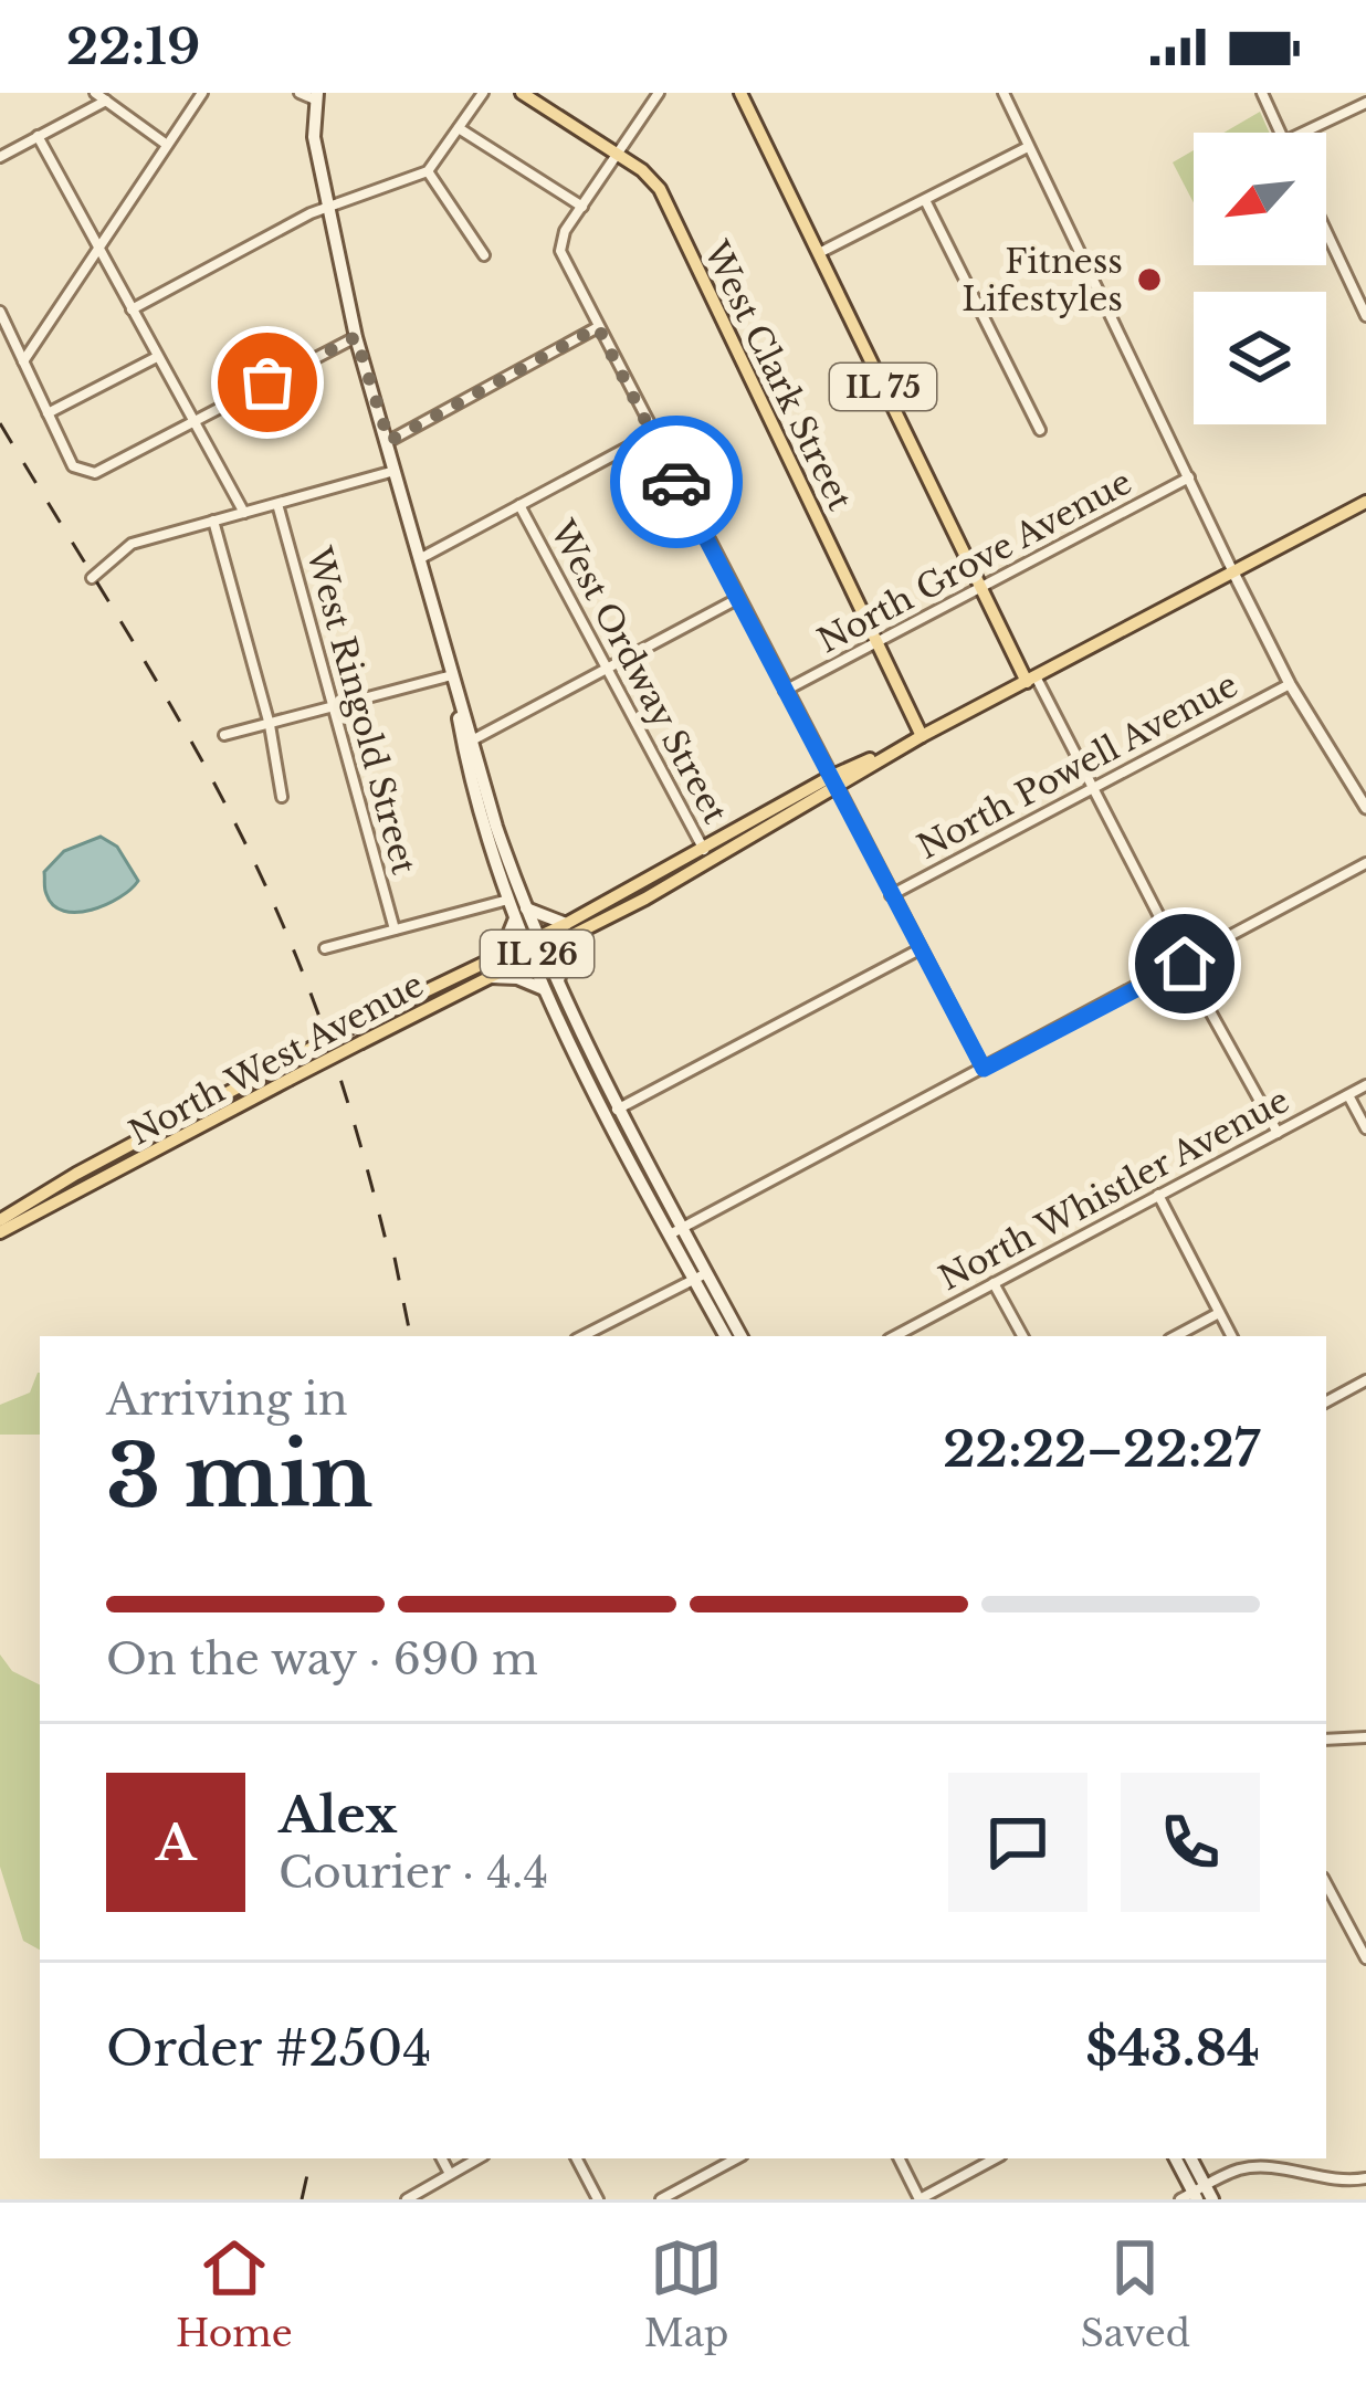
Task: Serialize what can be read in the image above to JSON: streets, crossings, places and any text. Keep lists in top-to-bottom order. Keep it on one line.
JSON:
{"streets":{"main road":["West Clark Street","IL 75","IL 26","North West Avenue"],"street":["North Grove Avenue","West Ordway Street","West Ringold Street","North Powell Avenue","North Whistler Avenue"]},"crossings":[["West Clark Street","North Grove Avenue"],["West Clark Street","North West Avenue"],["IL 75","North Grove Avenue"],["IL 75","North West Avenue"],["West Ordway Street","North West Avenue"],["IL 26","North West Avenue"]],"places":["Fitness Lifestyles"],"north":"bottom left","page":{"status":"22:19","heading":["3 min","Arriving in","22:22–22:27"],"panel":["Alex","Courier · 4.4","Order #2504","$43.84"],"bar":"On the way · 690 m","round":"A","tabs":["Home","Map","Saved"]}}
